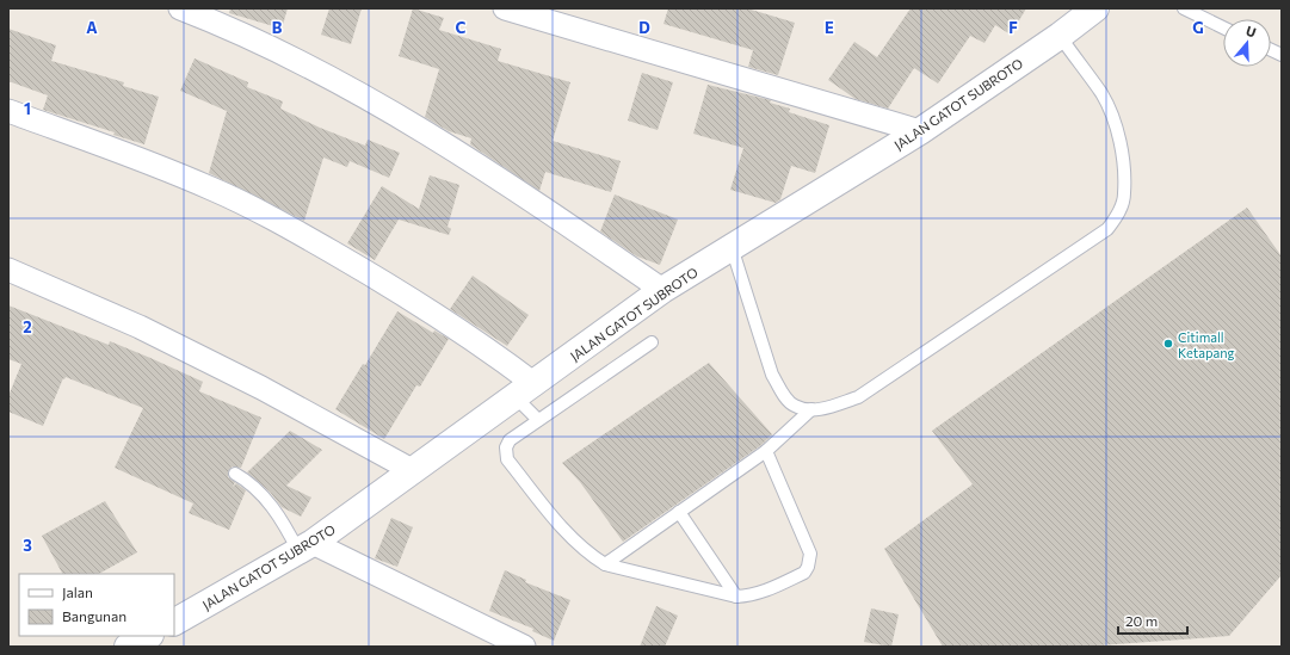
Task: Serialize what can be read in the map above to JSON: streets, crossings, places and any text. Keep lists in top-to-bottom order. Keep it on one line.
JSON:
{"streets":{"street":["JALAN GATOT SUBROTO"]},"places":["Citimall Ketapang"],"legend":["Jalan","Bangunan"],"scale_bar":"20 m","north":"top","grid":{"columns":["A","B","C","D","E","F","G"],"rows":["1","2","3"]}}
